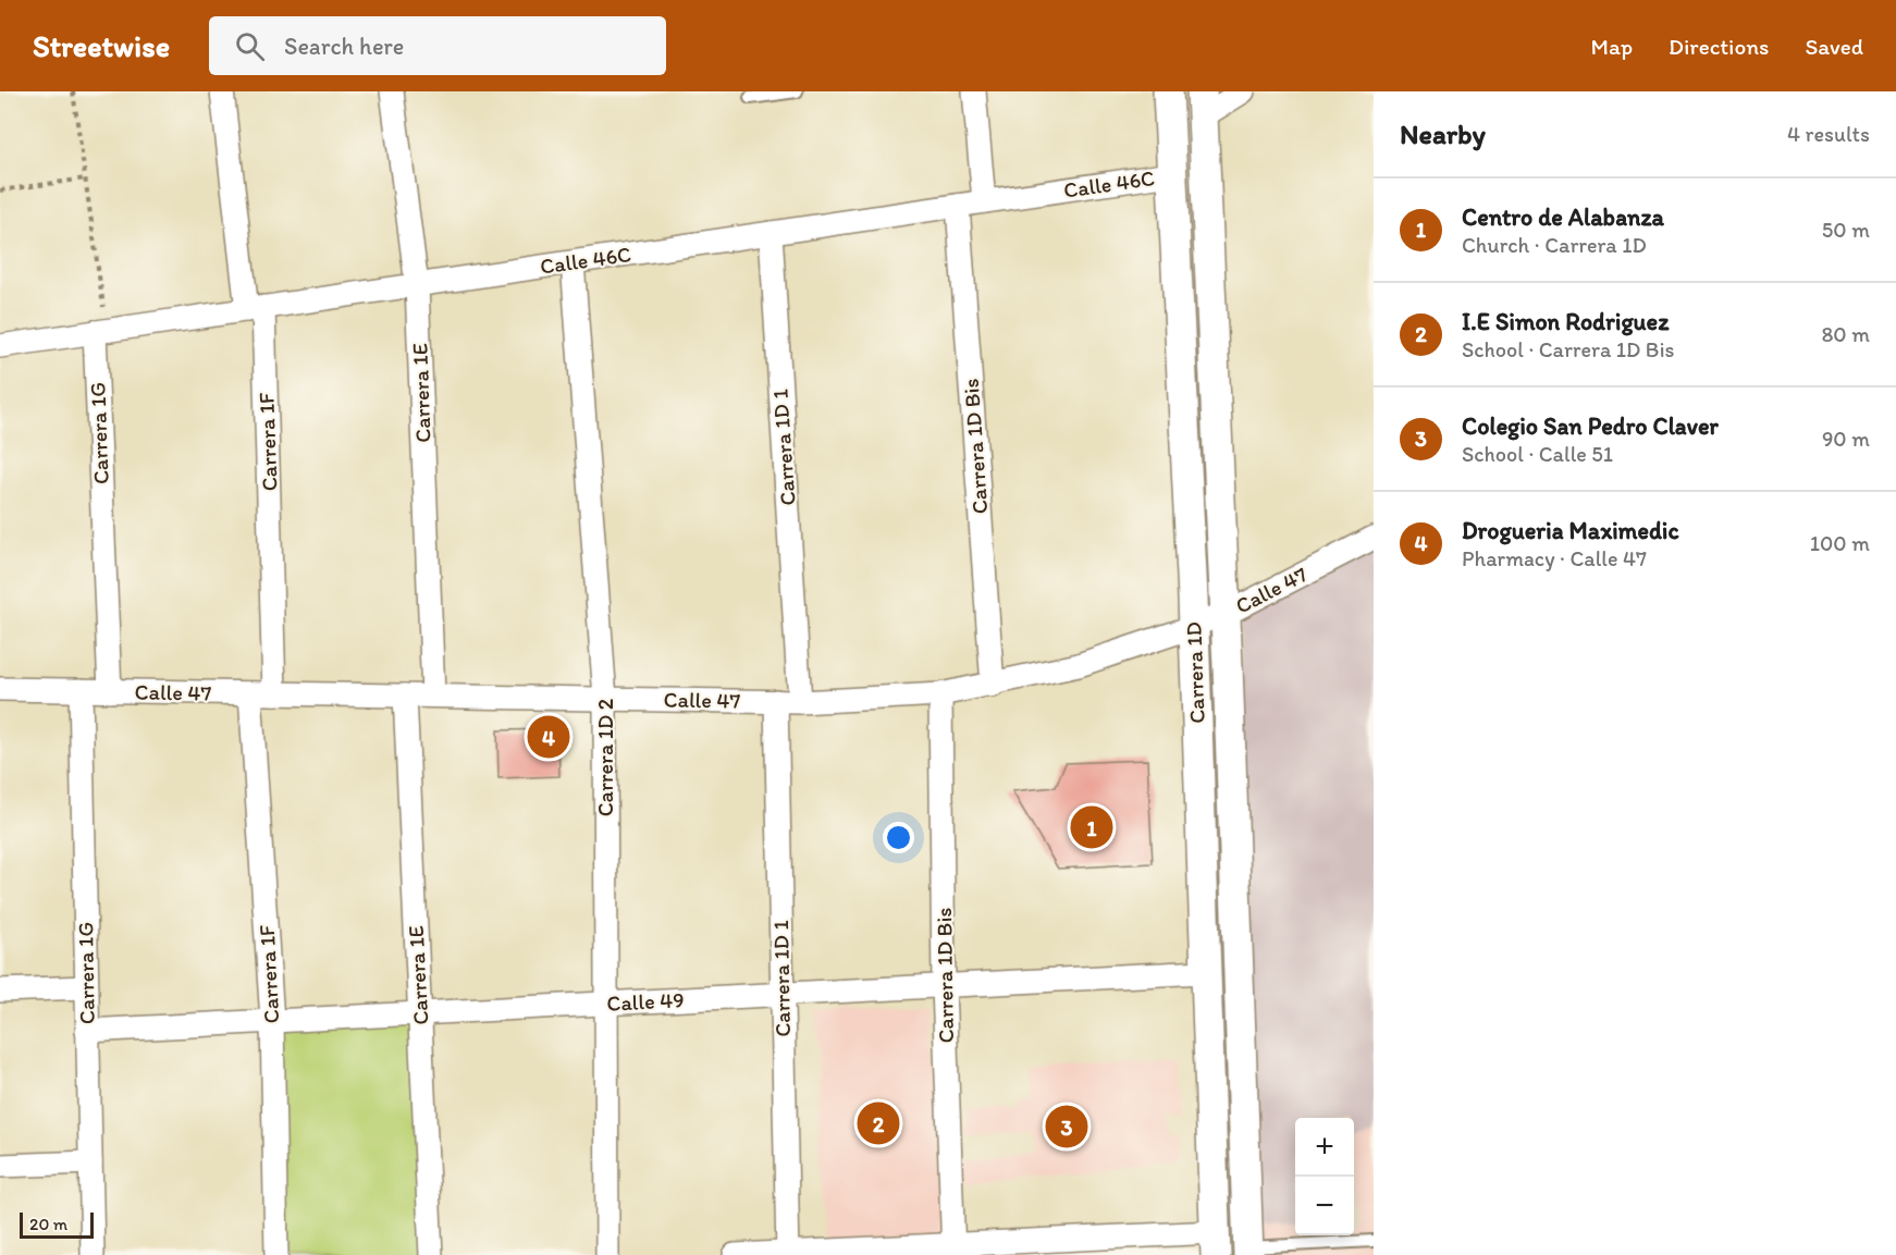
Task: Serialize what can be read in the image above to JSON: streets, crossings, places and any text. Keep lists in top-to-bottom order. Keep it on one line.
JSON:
{"streets":{"street":["Calle 46C","Carrera 1E","Carrera 1G","Carrera 1F","Carrera 1D Bis","Carrera 1D 1","Calle 47","Carrera 1D","Carrera 1D 2","Calle 49"]},"crossings":[["Calle 46C","Carrera 1E"],["Calle 46C","Carrera 1G"],["Calle 46C","Carrera 1F"],["Calle 46C","Carrera 1D Bis"],["Calle 46C","Carrera 1D 1"],["Calle 46C","Carrera 1D"],["Calle 46C","Carrera 1D 2"],["Carrera 1E","Calle 47"],["Carrera 1E","Calle 49"],["Carrera 1G","Calle 47"],["Carrera 1G","Calle 49"],["Carrera 1F","Calle 47"],["Carrera 1F","Calle 49"],["Carrera 1D Bis","Calle 47"],["Carrera 1D Bis","Calle 49"],["Carrera 1D 1","Calle 47"],["Carrera 1D 1","Calle 49"],["Calle 47","Carrera 1D"],["Calle 47","Carrera 1D 2"],["Carrera 1D","Calle 49"],["Carrera 1D 2","Calle 49"]],"scale_bar":"20 m","page":{"header":"Streetwise","search":"Search here","nav":["Map","Directions","Saved"],"heading":["Nearby","4 results"],"list":[{"mark":"1","name":"Centro de Alabanza","note":"Church · Carrera 1D","value":"50 m"},{"mark":"2","name":"I.E Simon Rodriguez","note":"School · Carrera 1D Bis","value":"80 m"},{"mark":"3","name":"Colegio San Pedro Claver","note":"School · Calle 51","value":"90 m"},{"mark":"4","name":"Drogueria Maximedic","note":"Pharmacy · Calle 47","value":"100 m"}],"pins":["4","1","2","3"],"map_buttons":["+","−"],"scale":"20 m"}}
